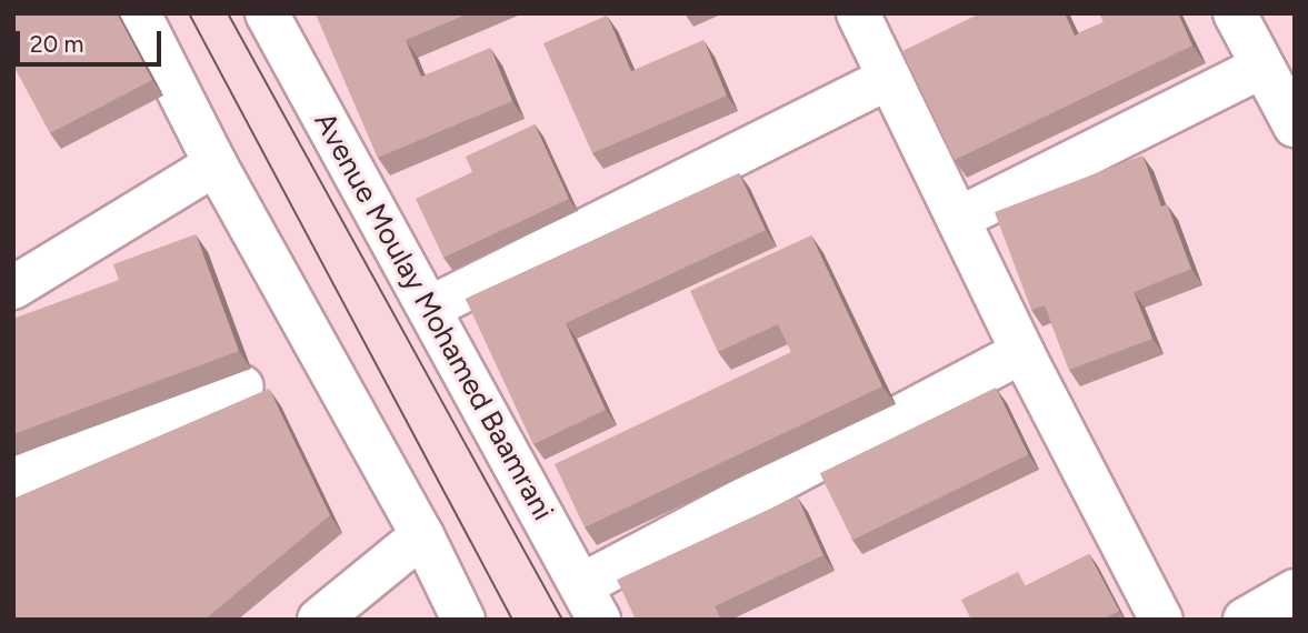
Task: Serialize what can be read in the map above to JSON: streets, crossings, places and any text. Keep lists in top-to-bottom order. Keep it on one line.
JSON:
{"streets":{"street":["Avenue Moulay Mohamed Baamrani"]},"scale_bar":"20 m"}
